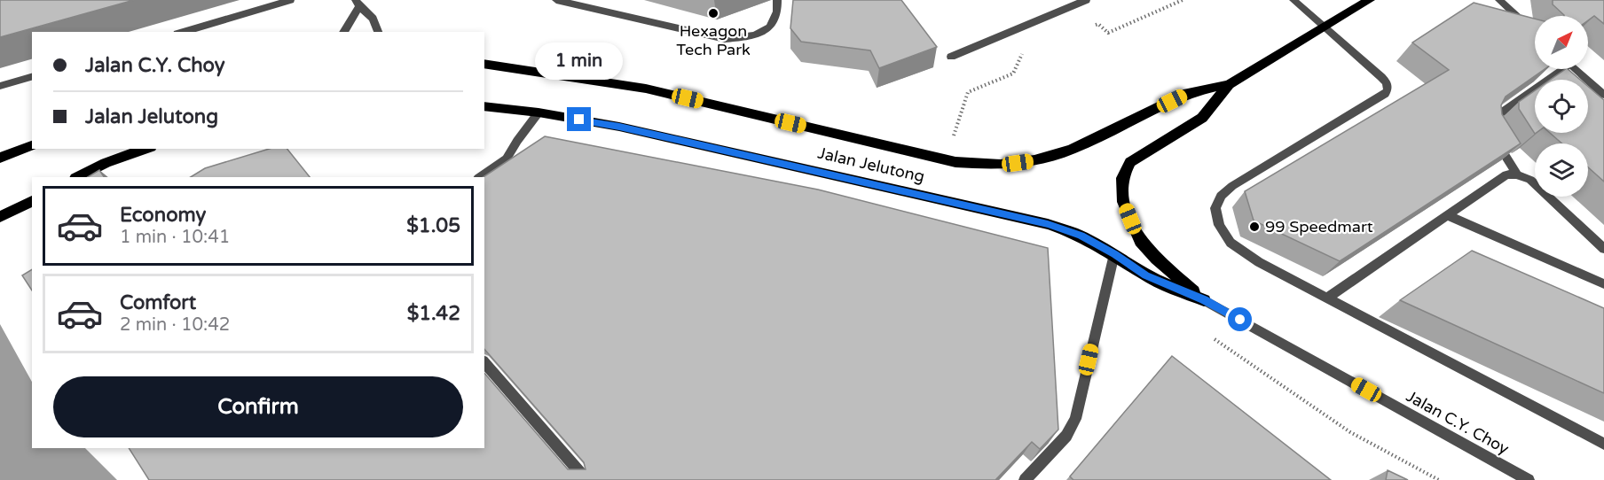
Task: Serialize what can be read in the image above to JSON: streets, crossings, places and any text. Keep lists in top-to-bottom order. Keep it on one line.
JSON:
{"streets":{"main road":["Jalan Jelutong"],"street":["Jalan C.Y. Choy"]},"crossings":[["Jalan Jelutong","Jalan C.Y. Choy"]],"places":["Hexagon Tech Park","99 Speedmart"],"north":"top right","page":{"banner":["Jalan C.Y. Choy","Jalan Jelutong"],"bubble":"1 min","list":[{"name":"Economy","note":"1 min · 10:41","value":"$1.05"},{"name":"Comfort","note":"2 min · 10:42","value":"$1.42"}],"buttons":"Confirm"}}
